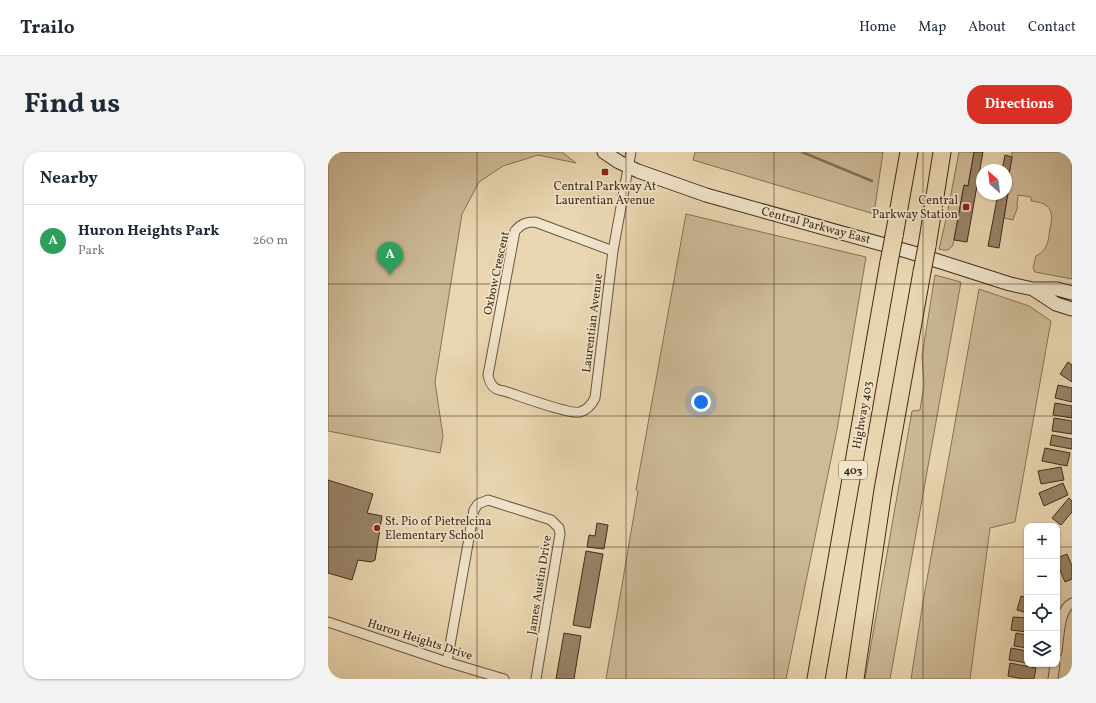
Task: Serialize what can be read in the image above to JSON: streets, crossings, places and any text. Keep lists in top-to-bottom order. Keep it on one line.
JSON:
{"streets":{"highway":["Highway 403","403"],"street":["Central Parkway East","Oxbow Crescent","Laurentian Avenue","James Austin Drive","Huron Heights Drive"]},"crossings":[["Central Parkway East","Laurentian Avenue"],["Oxbow Crescent","Laurentian Avenue"],["James Austin Drive","Huron Heights Drive"]],"places":{"transit":["Central Parkway At Laurentian Avenue","Central Parkway Station"],"other":["St. Pio of Pietrelcina Elementary School"]},"north":"top left","page":{"header":"Trailo","nav":["Home","Map","About","Contact"],"title":"Find us","buttons":"Directions","heading":"Nearby","list":[{"mark":"A","name":"Huron Heights Park","note":"Park","value":"260 m"}],"pins":"A","map_buttons":["+","−"]}}
